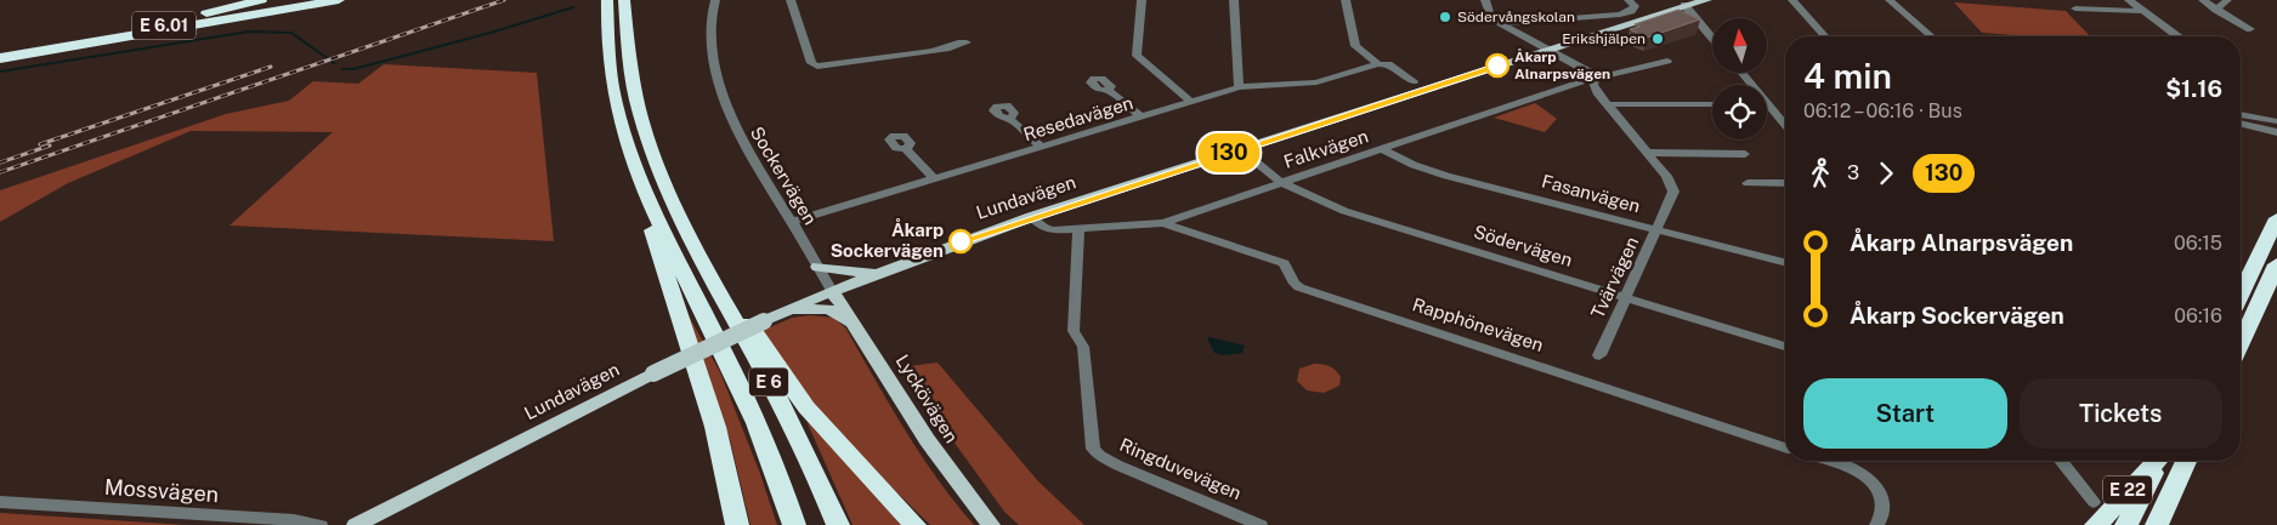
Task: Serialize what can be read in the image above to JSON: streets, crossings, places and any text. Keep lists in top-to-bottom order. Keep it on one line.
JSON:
{"streets":{"highway":["E 6.01","E 6","E 22"],"main road":["Lundavägen","Lyckövägen"],"street":["Resedavägen","Falkvägen","Sockervägen","Fasanvägen","Södervägen","Tvärvägen","Rapphönevägen","Ringduvevägen","Mossvägen"]},"crossings":[["Resedavägen","Sockervägen"],["Falkvägen","Fasanvägen"],["Falkvägen","Lundavägen"],["Falkvägen","Södervägen"],["Falkvägen","Tvärvägen"],["Falkvägen","Rapphönevägen"],["Falkvägen","Ringduvevägen"],["Sockervägen","Lundavägen"],["Sockervägen","Lyckövägen"],["Fasanvägen","Tvärvägen"],["Lundavägen","Tvärvägen"],["Lundavägen","Lyckövägen"],["Södervägen","Tvärvägen"]],"places":["Södervångskolan","Erikshjälpen","Åkarp Alnarpsvägen","Åkarp Sockervägen"],"lines":["bus line 130"],"north":"top","page":{"on_map":"130","heading":["4 min","06:12 – 06:16 · Bus","$1.16"],"legs":["3","130"],"list":[{"name":"Åkarp Alnarpsvägen","value":"06:15"},{"name":"Åkarp Sockervägen","value":"06:16"}],"buttons":["Start","Tickets"]}}
